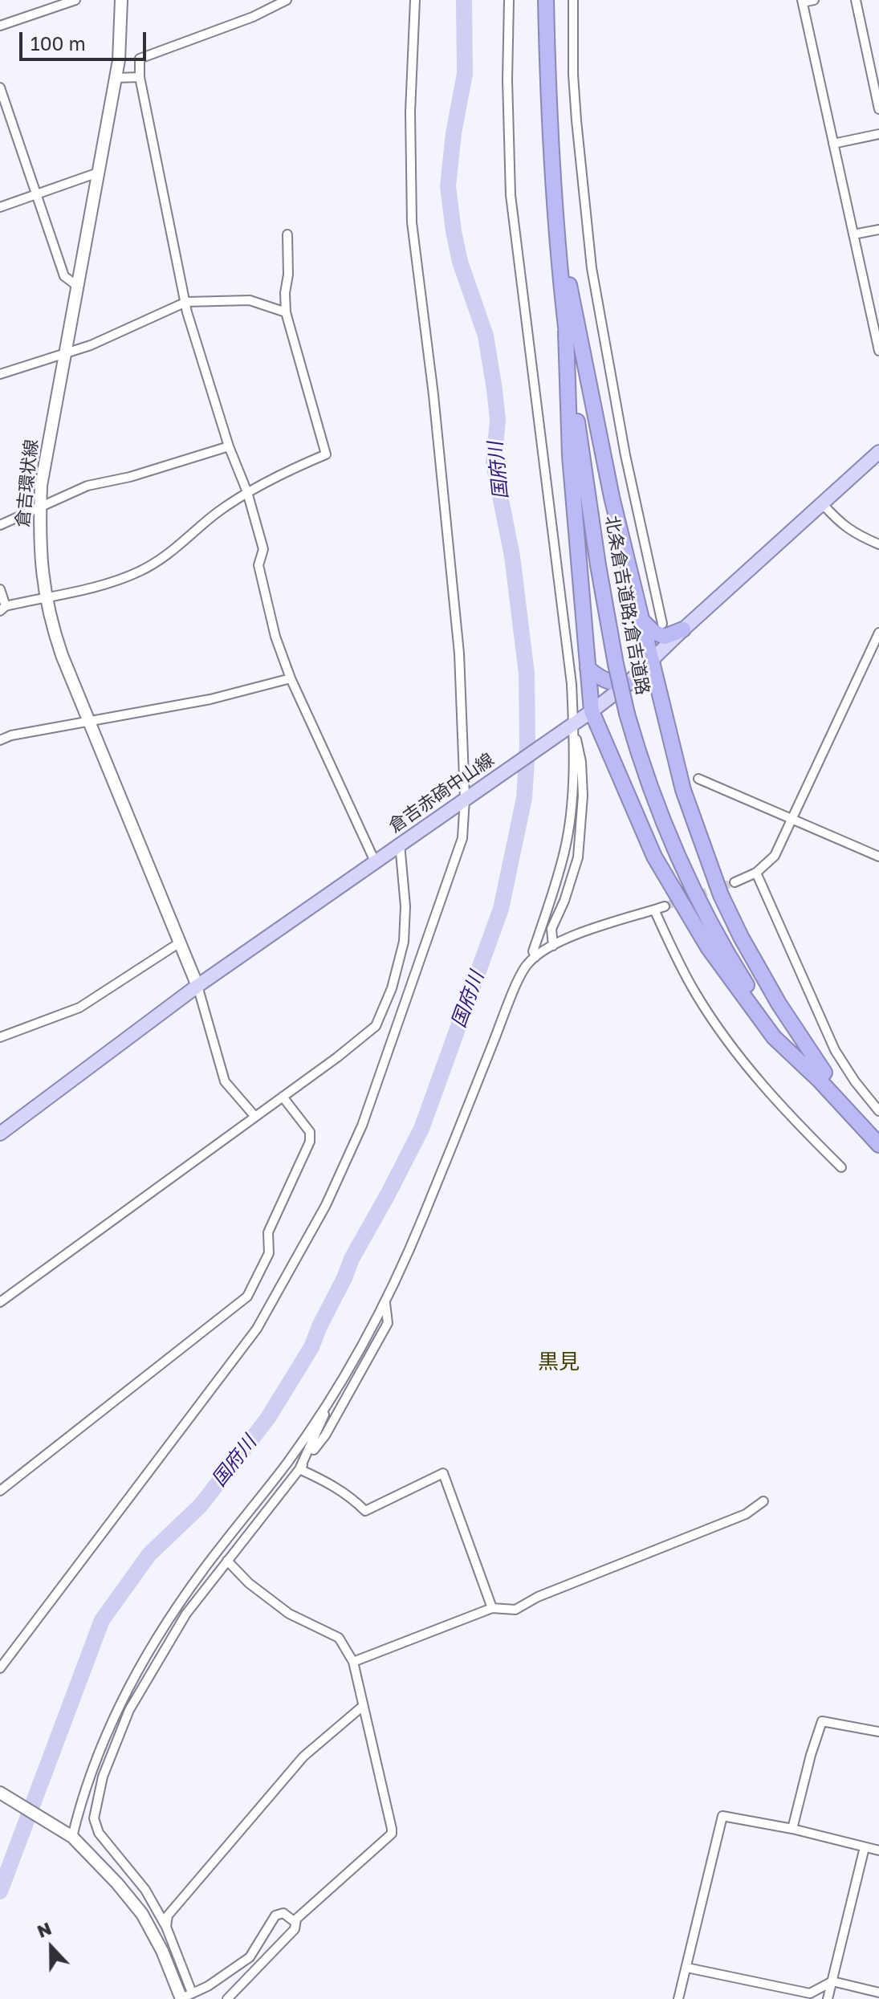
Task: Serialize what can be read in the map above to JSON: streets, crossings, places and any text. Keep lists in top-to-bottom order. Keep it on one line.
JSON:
{"streets":{"highway":["北条倉吉道路;倉吉道路"],"main road":["倉吉環状線","倉吉赤碕中山線"]},"crossings":[["倉吉環状線","倉吉赤碕中山線"]],"districts":["黒見"],"water":["国府川"],"scale_bar":"100 m","north":"top"}
